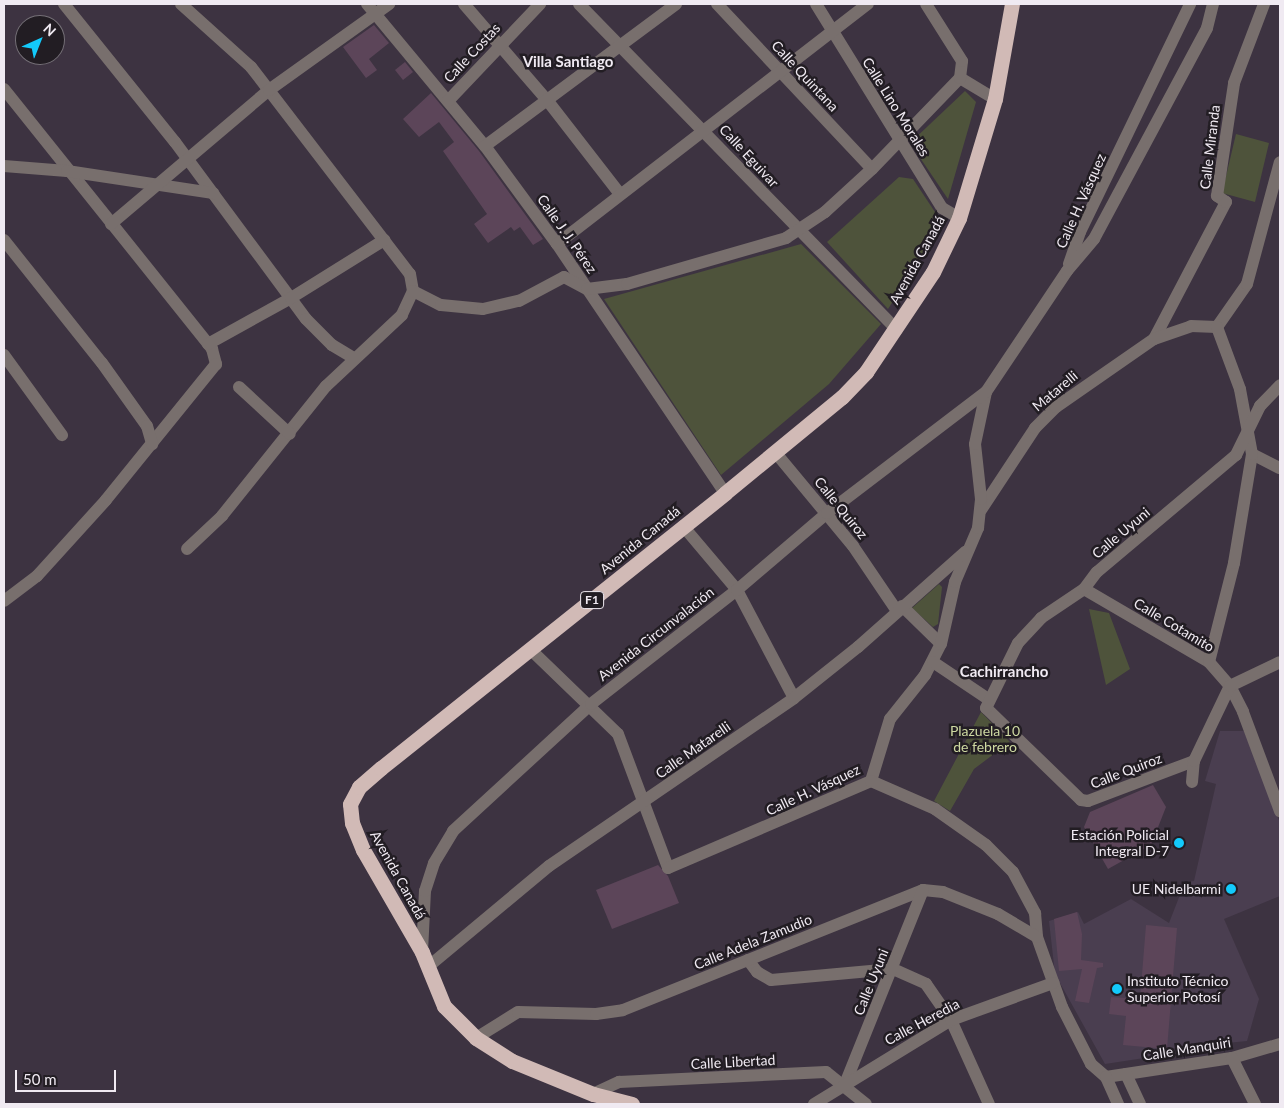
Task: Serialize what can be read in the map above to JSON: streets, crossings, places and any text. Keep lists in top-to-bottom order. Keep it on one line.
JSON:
{"streets":{"highway":["Avenida Canadá","F1"],"street":["Calle Costas","Calle Quintana","Calle Lino Morales","Calle Miranda","Calle Eguivar","Calle H. Vásquez","Calle J. J. Pérez","Matarelli","Calle Quiroz","Calle Uyuni","Calle Cotamito","Avenida Circunvalación","Calle Matarelli","Calle Adela Zamudio","Calle Heredia","Calle Manquiri","Calle Libertad"]},"crossings":[["Calle Costas","Calle J. J. Pérez"],["Calle Lino Morales","Avenida Canadá"],["Calle Miranda","Matarelli"],["Calle Eguivar","Avenida Canadá"],["Calle H. Vásquez","Matarelli"],["Calle H. Vásquez","Calle Quiroz"],["Calle H. Vásquez","Avenida Circunvalación"],["Calle H. Vásquez","Calle Matarelli"],["Calle J. J. Pérez","Avenida Canadá"],["Avenida Canadá","Calle Quiroz"],["Avenida Canadá","Avenida Circunvalación"],["Avenida Canadá","Calle Matarelli"],["Avenida Canadá","Calle Adela Zamudio"],["Avenida Canadá","Calle Libertad"],["Calle Quiroz","Calle Uyuni"],["Calle Quiroz","Avenida Circunvalación"],["Calle Quiroz","Calle Matarelli"],["Calle Uyuni","Calle Cotamito"],["Calle Uyuni","Calle Adela Zamudio"],["Calle Uyuni","Calle Heredia"],["Calle Uyuni","Calle Libertad"],["Avenida Circunvalación","Calle Matarelli"],["Calle Heredia","Calle Libertad"]],"districts":["Villa Santiago","Cachirrancho"],"parks":["Plazuela 10 de febrero"],"places":["Estación Policial Integral D-7","UE Nidelbarmi","Instituto Técnico Superior Potosí"],"scale_bar":"50 m","north":"top right"}
